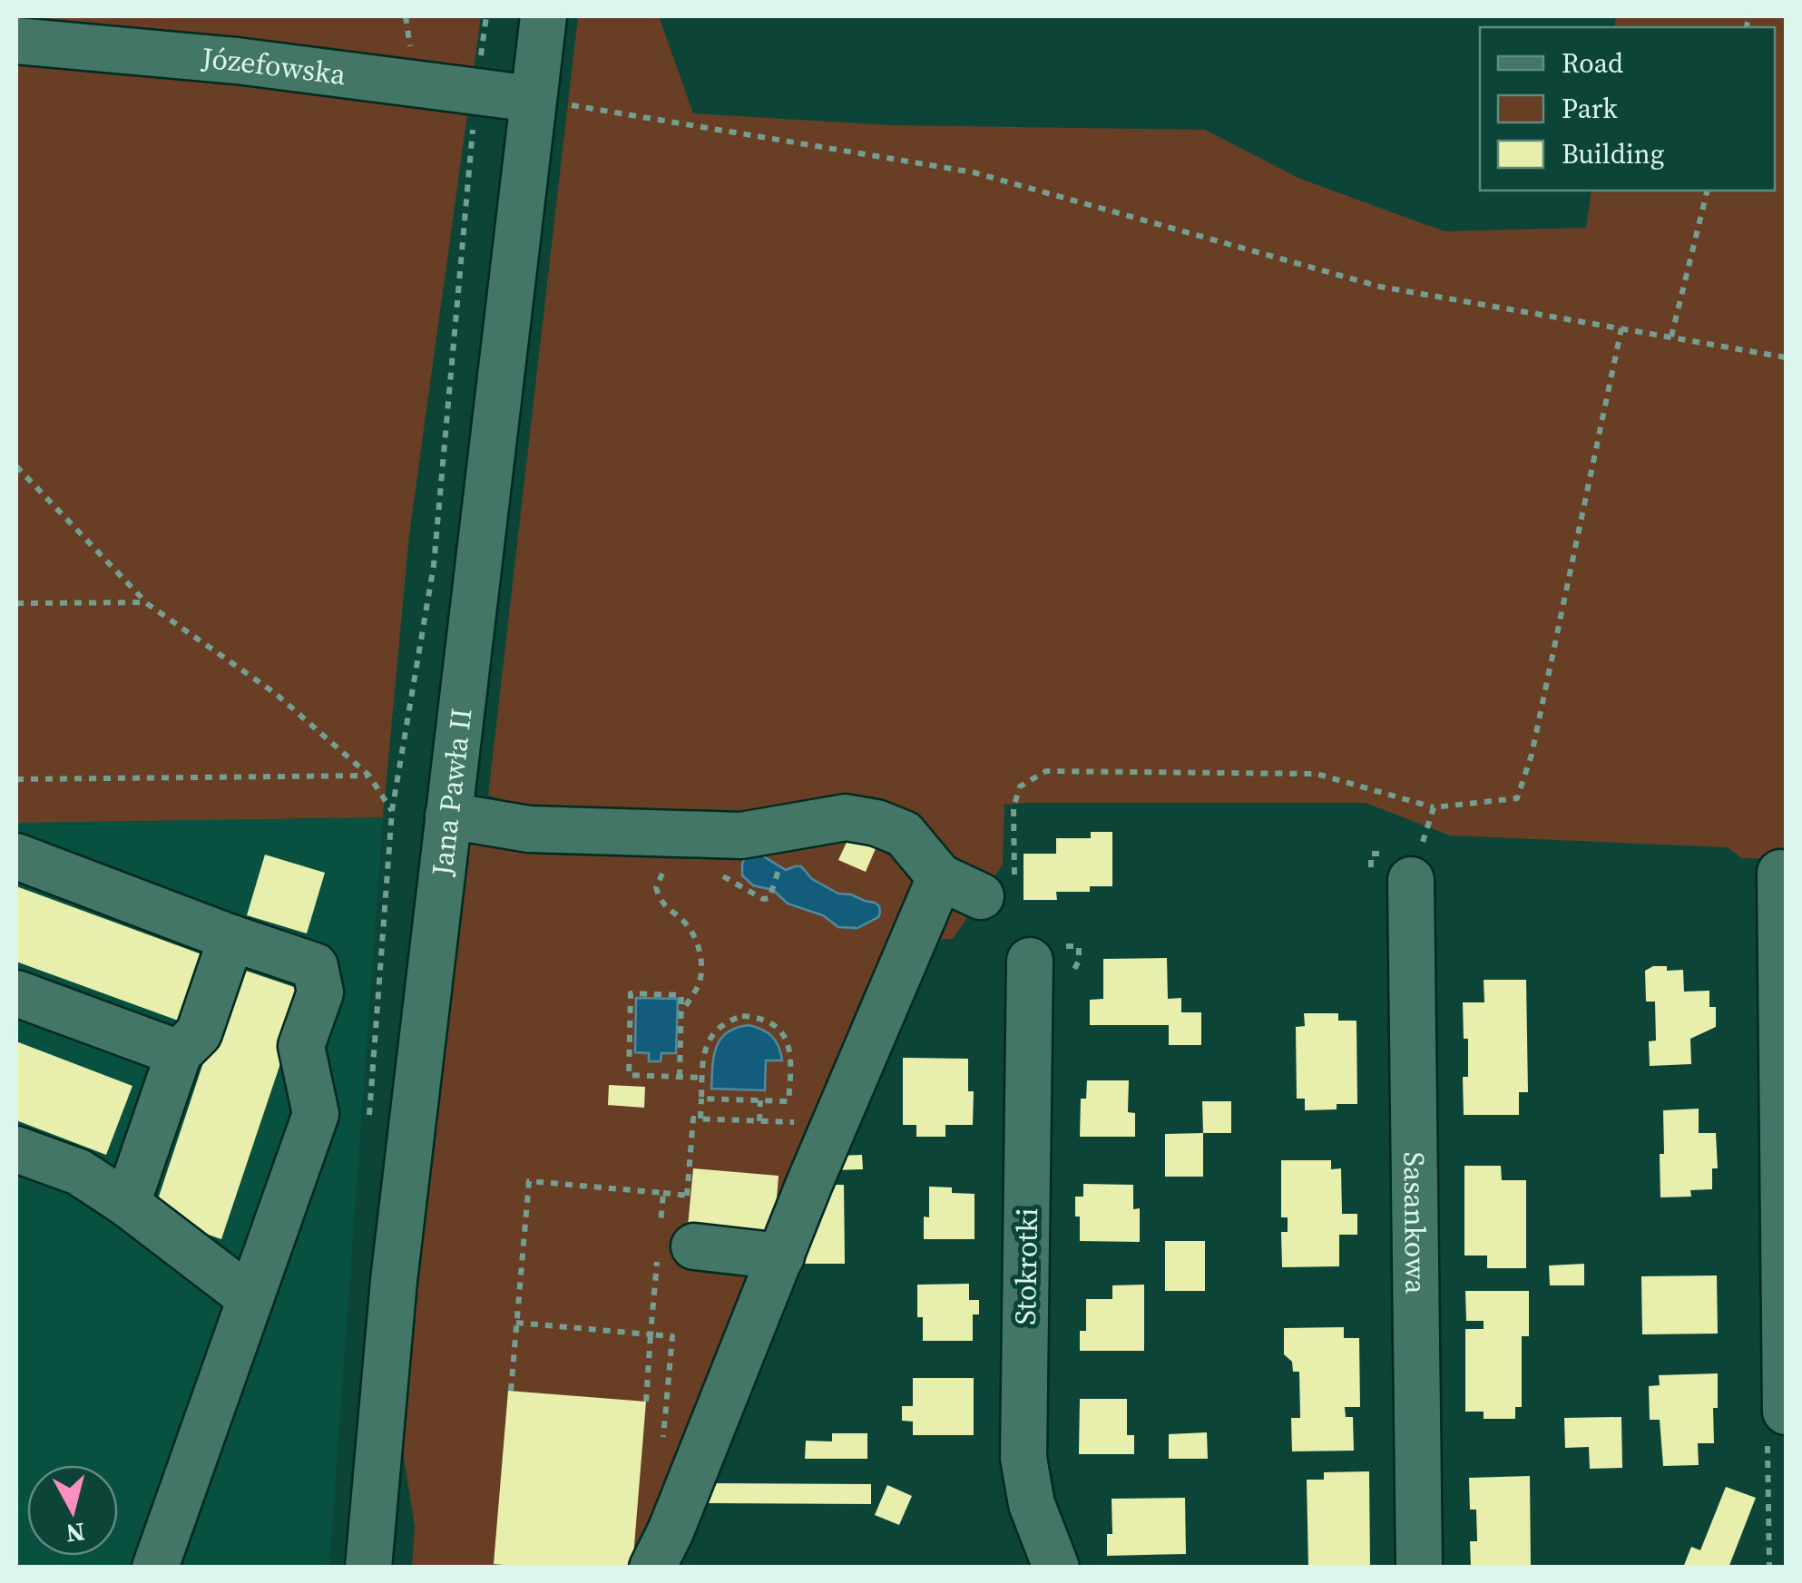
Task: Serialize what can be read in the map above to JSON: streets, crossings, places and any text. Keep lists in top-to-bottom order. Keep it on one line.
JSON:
{"streets":{"street":["Józefowska","Jana Pawła II","Sasankowa","Stokrotki"]},"crossings":[["Józefowska","Jana Pawła II"]],"legend":["Road","Park","Building"],"north":"bottom"}
